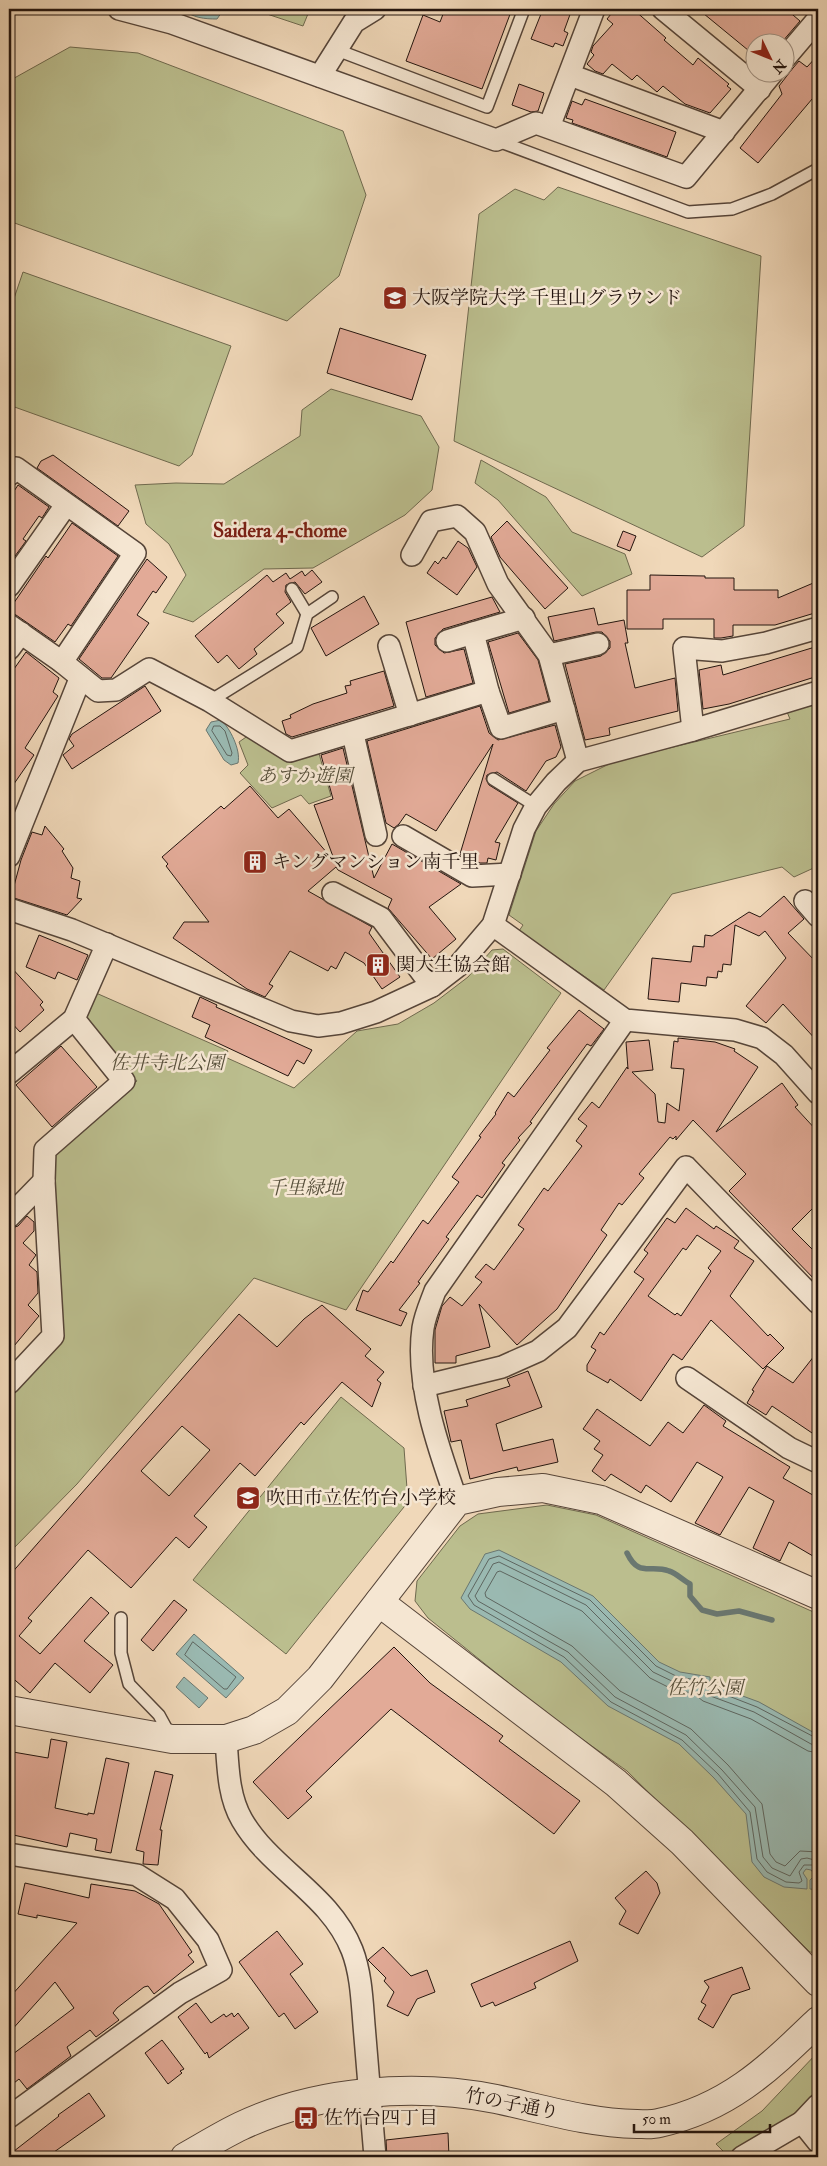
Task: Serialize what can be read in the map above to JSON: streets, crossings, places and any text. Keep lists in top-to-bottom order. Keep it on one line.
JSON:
{"streets":{"street":["竹の子通り"]},"districts":["Saidera 4-chome"],"parks":["あすか遊園","佐井寺北公園","千里緑地","佐竹公園"],"places":{"school or university":["大阪学院大学 千里山グラウンド","吹田市立佐竹台小学校"],"building":["キングマンション南千里","関大生協会館"],"bus stop":["佐竹台四丁目"]},"scale_bar":"50 m","north":"bottom right"}
